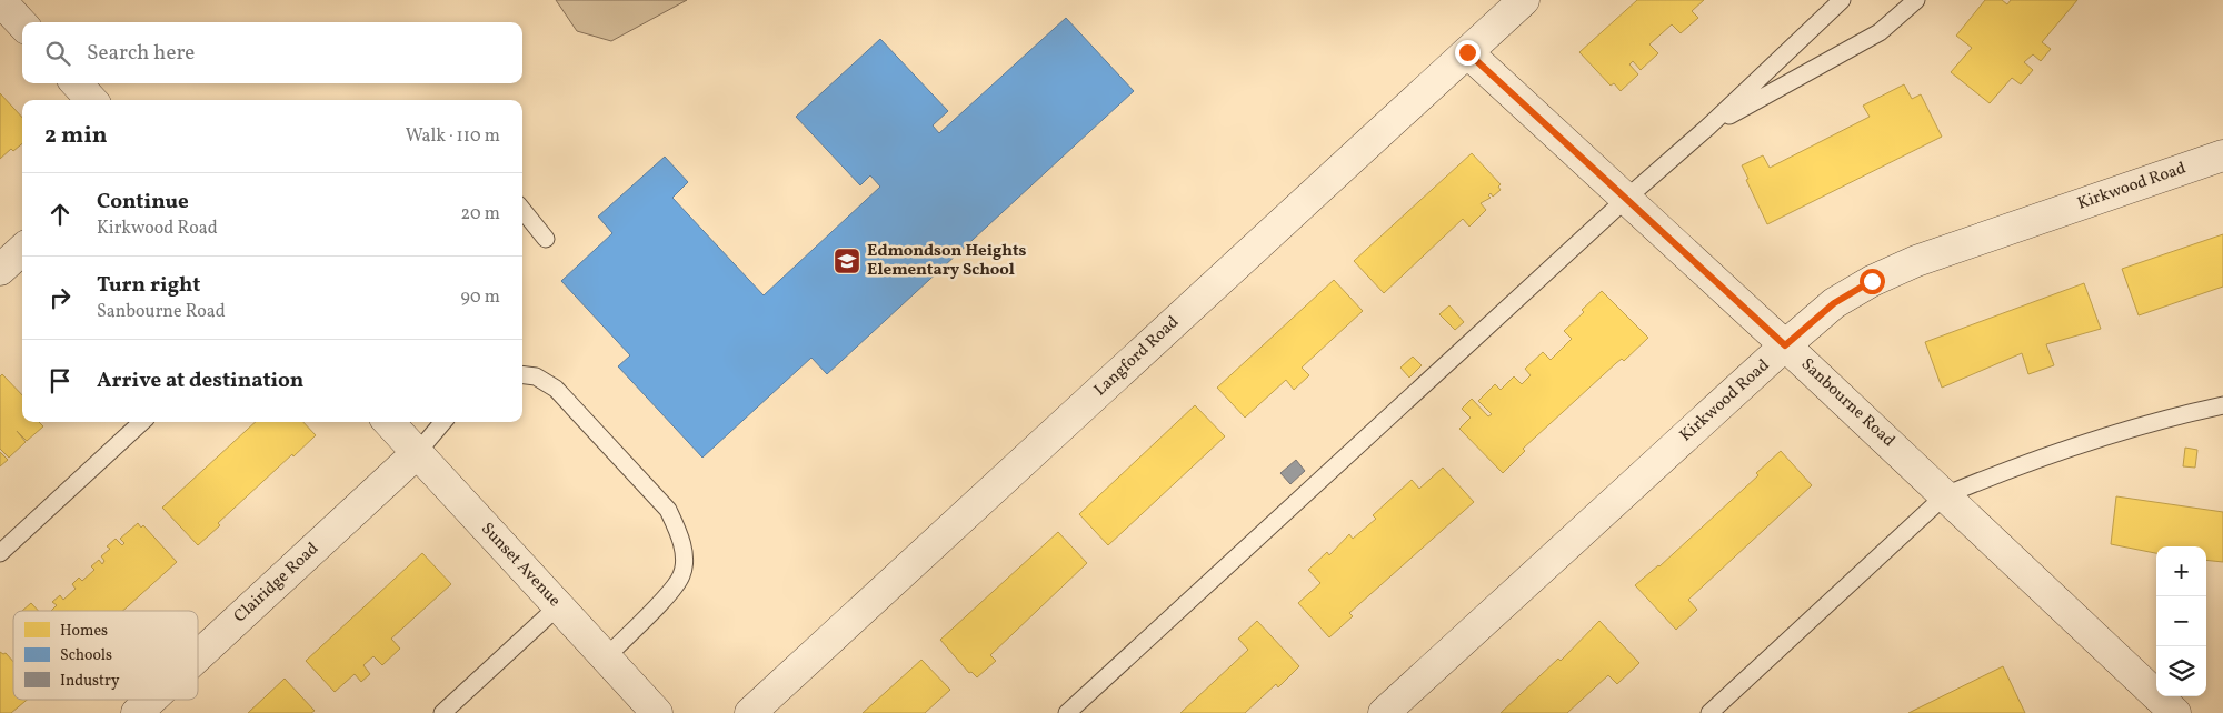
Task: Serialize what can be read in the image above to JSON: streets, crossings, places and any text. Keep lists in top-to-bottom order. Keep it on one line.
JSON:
{"streets":{"street":["Kirkwood Road","Langford Road","Sanbourne Road","Sunset Avenue","Clairidge Road"]},"crossings":[["Kirkwood Road","Sanbourne Road"],["Langford Road","Sanbourne Road"],["Sunset Avenue","Clairidge Road"]],"places":{"school or university":["Edmondson Heights Elementary School"]},"legend":["Homes","Schools","Industry"],"page":{"search":"Search here","heading":["2 min","Walk · 110 m"],"list":[["Continue","Kirkwood Road","20 m"],["Turn right","Sanbourne Road","90 m"],"Arrive at destination"],"map_buttons":["+","−"]}}
